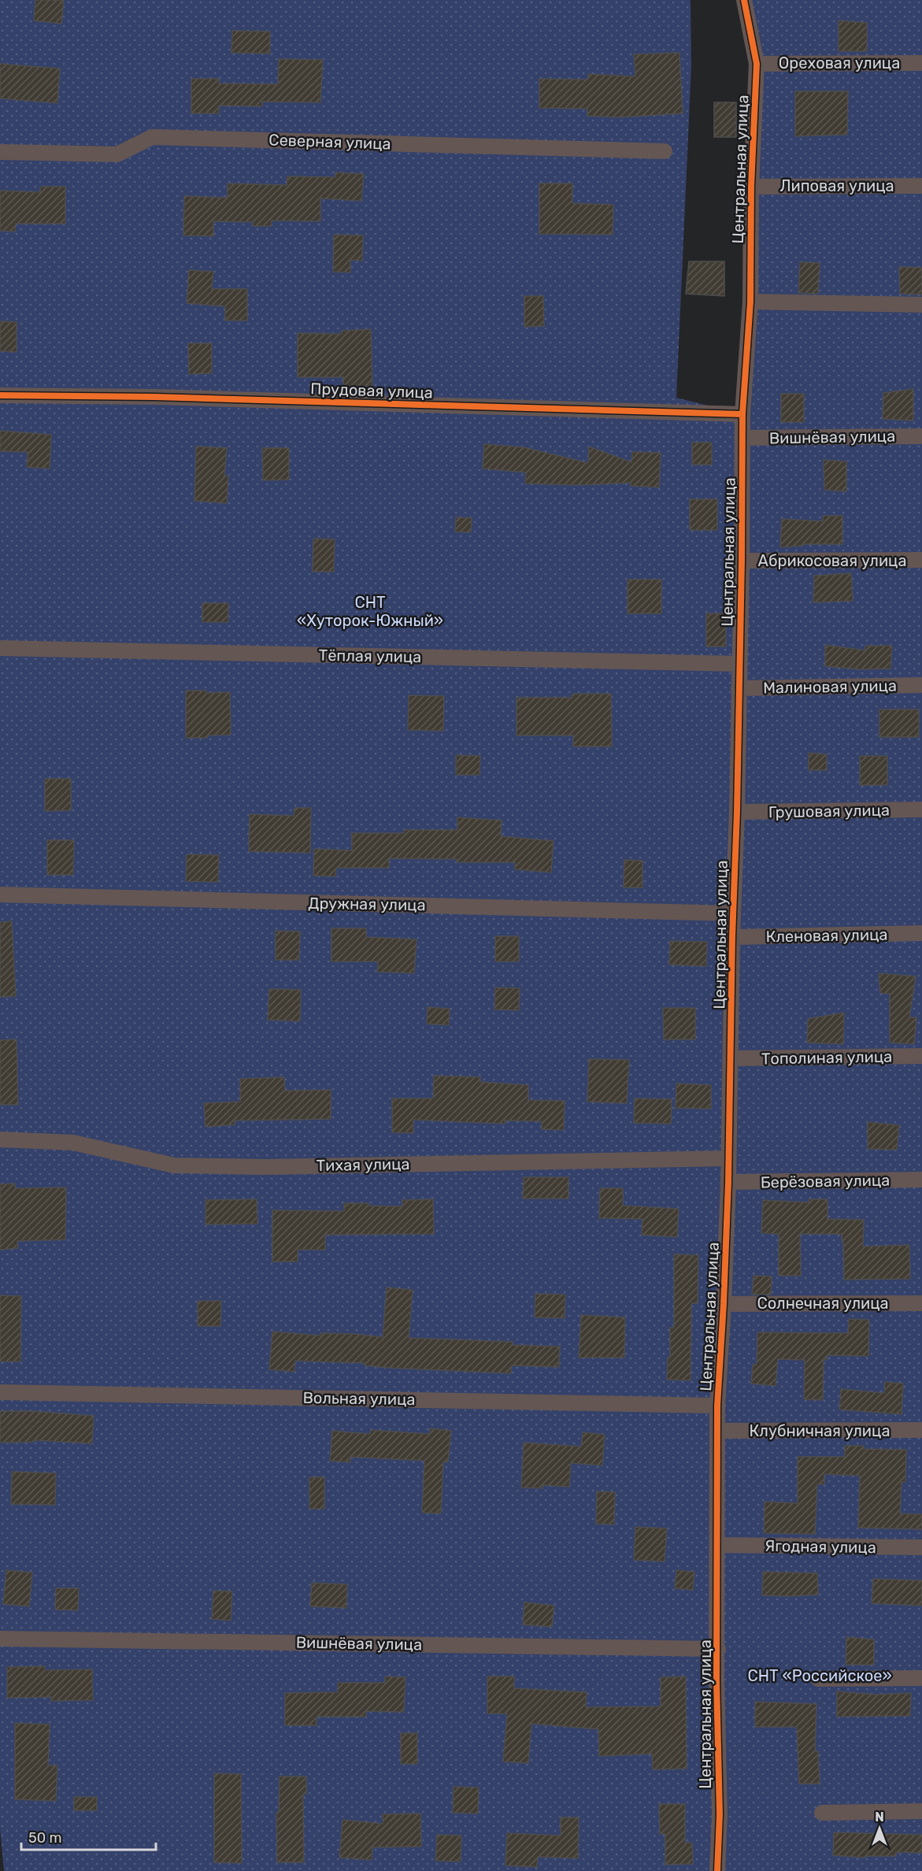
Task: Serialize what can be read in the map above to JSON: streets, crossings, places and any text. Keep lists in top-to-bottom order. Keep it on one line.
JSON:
{"streets":{"street":["Ореховая улица","Северная улица","Центральная улица","Липовая улица","Прудовая улица","Вишнёвая улица","Абрикосовая улица","Тёплая улица","Малиновая улица","Грушовая улица","Дружная улица","Кленовая улица","Тополиная улица","Тихая улица","Берёзовая улица","Солнечная улица","Вольная улица","Клубничная улица","Ягодная улица"]},"crossings":[["Ореховая улица","Центральная улица"],["Центральная улица","Липовая улица"],["Центральная улица","Прудовая улица"],["Центральная улица","Вишнёвая улица"],["Центральная улица","Абрикосовая улица"],["Центральная улица","Тёплая улица"],["Центральная улица","Малиновая улица"],["Центральная улица","Грушовая улица"],["Центральная улица","Дружная улица"],["Центральная улица","Кленовая улица"],["Центральная улица","Тополиная улица"],["Центральная улица","Тихая улица"],["Центральная улица","Берёзовая улица"],["Центральная улица","Солнечная улица"],["Центральная улица","Вольная улица"],["Центральная улица","Клубничная улица"],["Центральная улица","Ягодная улица"]],"parks":["СНТ «Хуторок-Южный»","СНТ «Российское»"],"scale_bar":"50 m","north":"top"}
